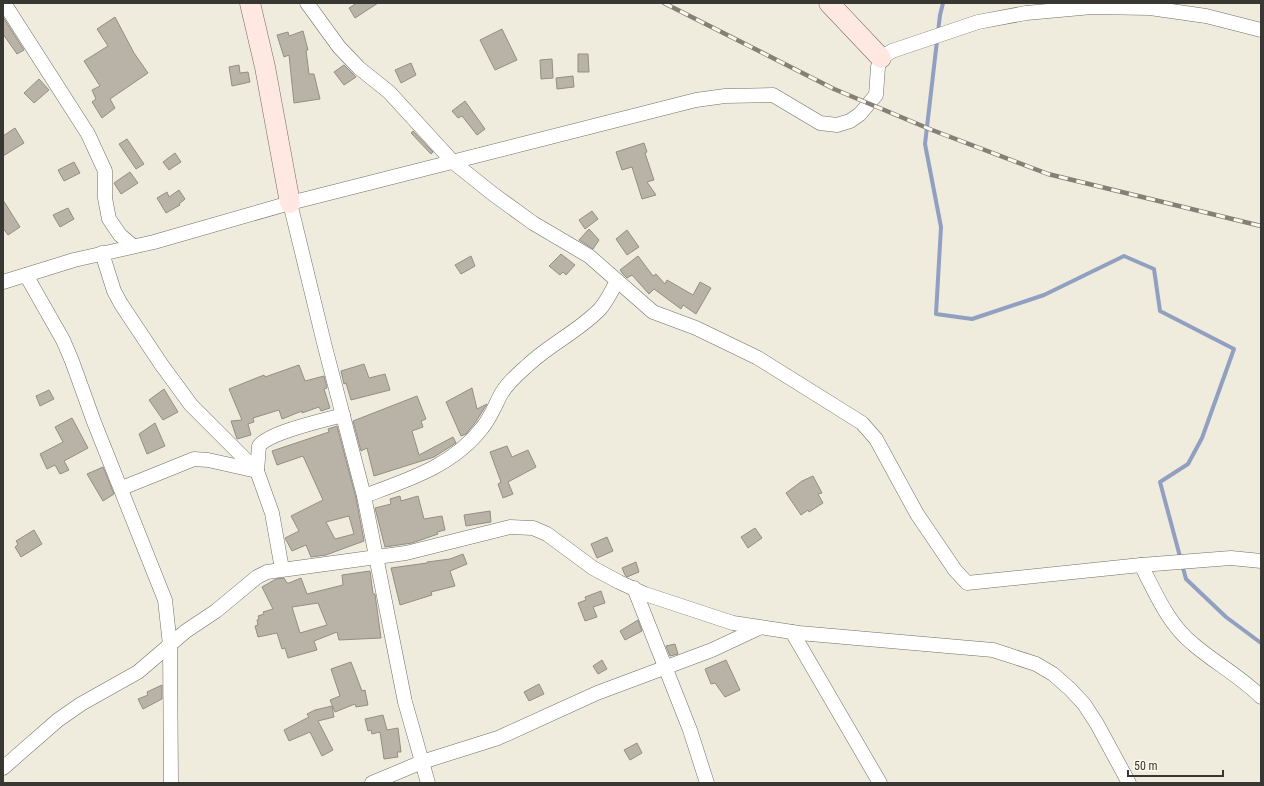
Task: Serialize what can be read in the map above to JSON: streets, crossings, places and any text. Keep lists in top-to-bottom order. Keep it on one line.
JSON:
{"scale_bar":"50 m"}
